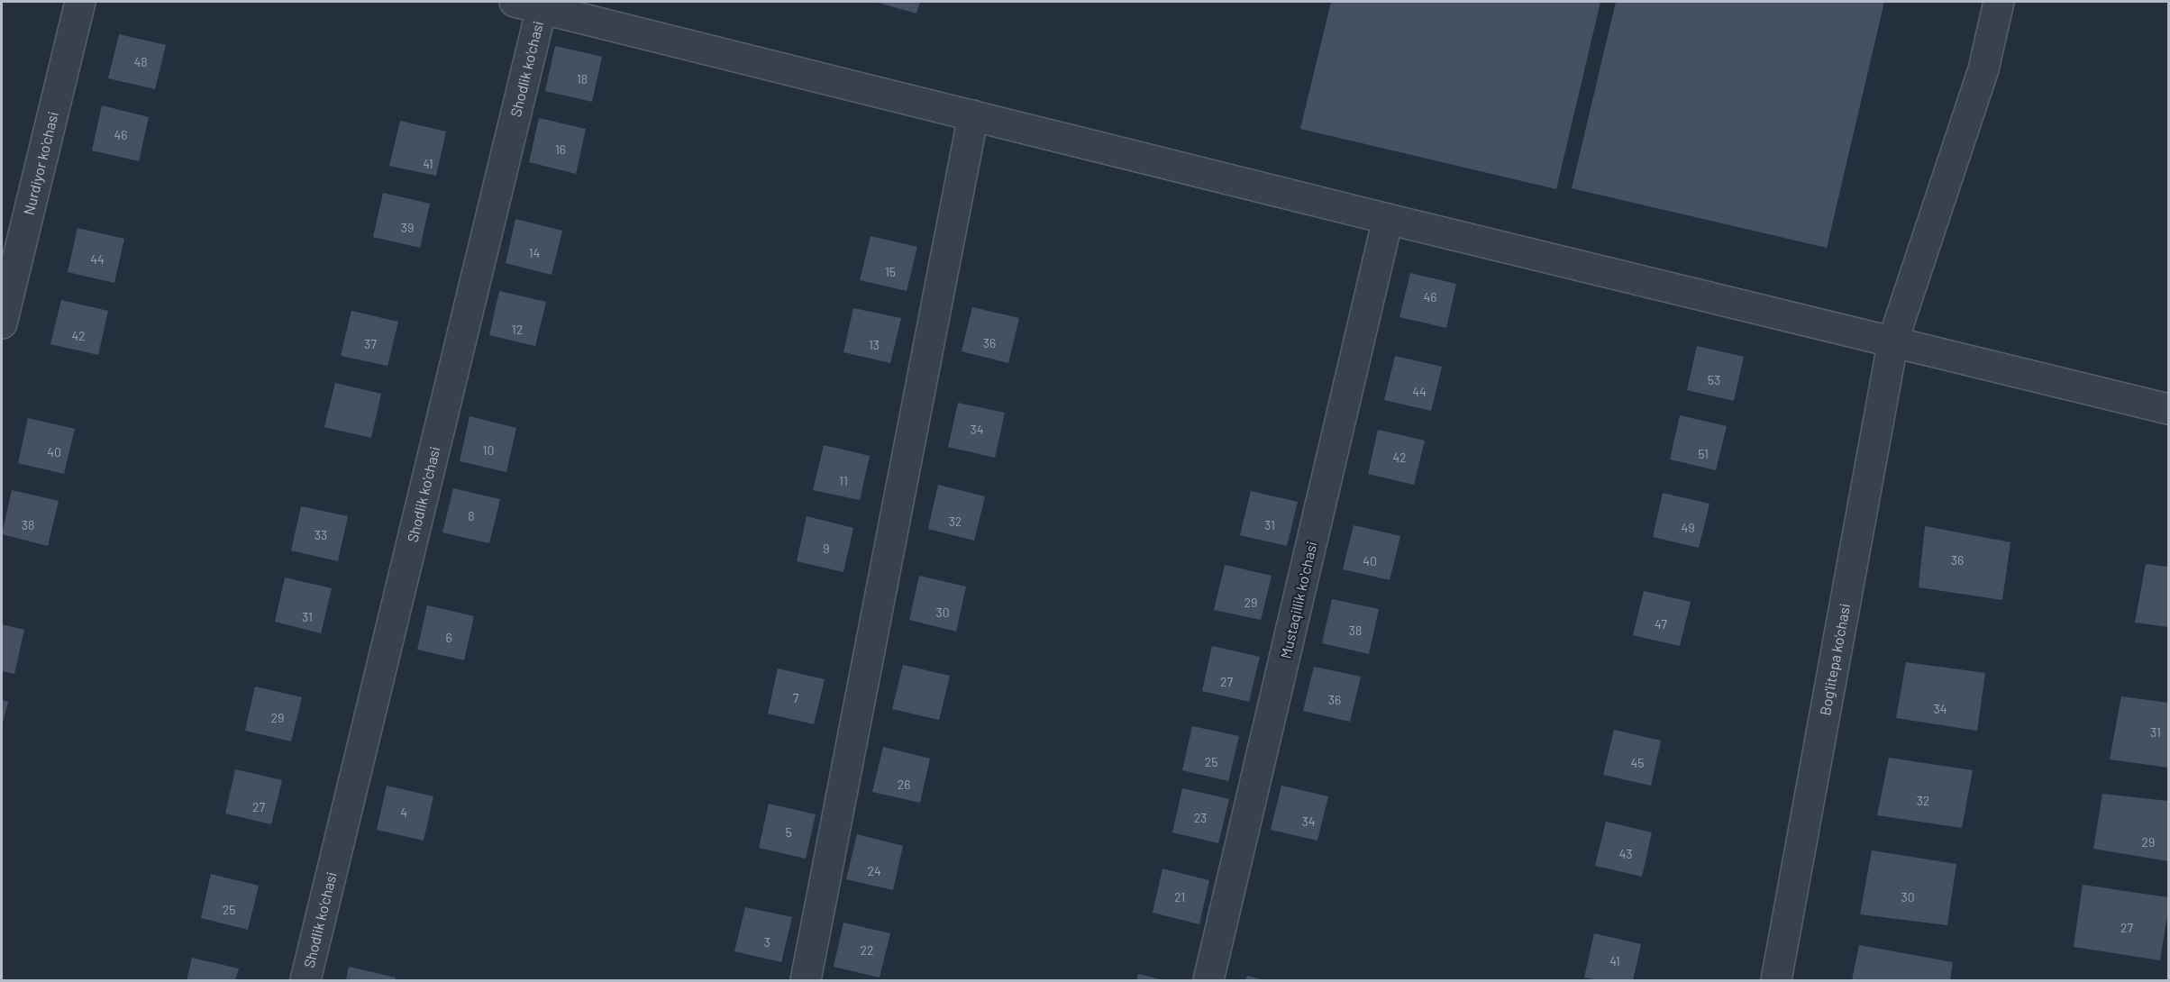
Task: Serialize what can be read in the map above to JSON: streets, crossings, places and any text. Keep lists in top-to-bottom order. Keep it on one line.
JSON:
{"streets":{"street":["Shodlik ko'chasi","Nurdiyor ko'chasi","Mustaqillik koʻchasi","Bog'litepa ko'chasi"]},"house_numbers":["48","18","46","16","41","39","14","44","15","46","12","42","36","37","13","53","44","34","10","40","51","42","11","8","32","38","31","49","33","9","36","40","29","30","31","47","38","6","27","7","36","34","29","31","25","45","26","32","27","4","23","34","5","29","43","24","21","30","25","27","3","22","41"]}
